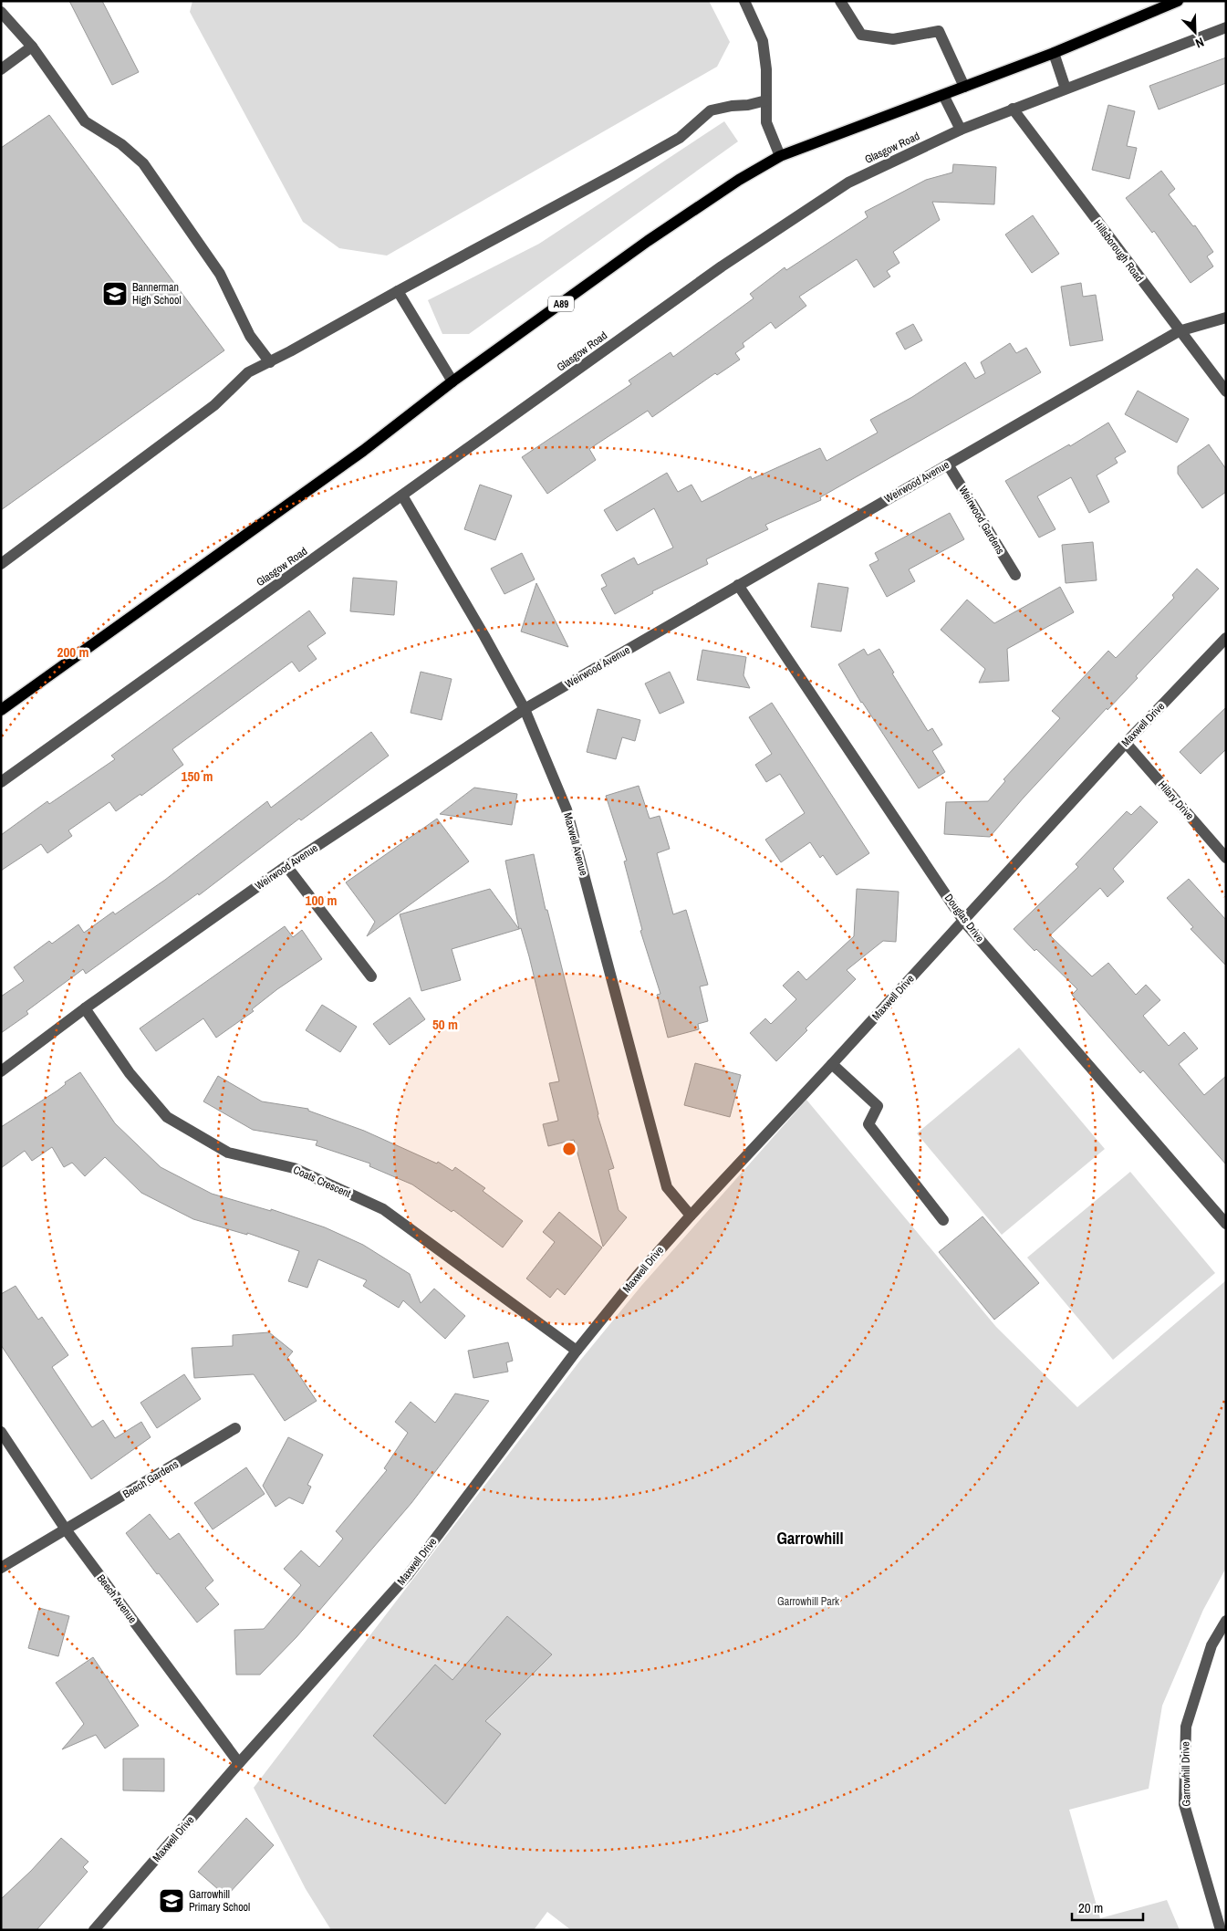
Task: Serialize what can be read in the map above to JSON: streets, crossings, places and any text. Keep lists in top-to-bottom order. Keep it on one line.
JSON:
{"streets":{"main road":["A89"],"street":["Glasgow Road","Hillsborough Road","Weirwood Avenue","Weirwood Gardens","Maxwell Drive","Hilary Drive","Maxwell Avenue","Douglas Drive","Coats Crescent","Beech Gardens","Beech Avenue","Garrowhill Drive"]},"crossings":[["Glasgow Road","Hillsborough Road"],["Glasgow Road","Maxwell Avenue"],["Hillsborough Road","Weirwood Avenue"],["Weirwood Avenue","Weirwood Gardens"],["Weirwood Avenue","Maxwell Avenue"],["Weirwood Avenue","Douglas Drive"],["Weirwood Avenue","Coats Crescent"],["Maxwell Drive","Hilary Drive"],["Maxwell Drive","Maxwell Avenue"],["Maxwell Drive","Douglas Drive"],["Maxwell Drive","Coats Crescent"],["Maxwell Drive","Beech Avenue"],["Beech Gardens","Beech Avenue"]],"districts":["Garrowhill"],"parks":["Garrowhill Park"],"places":{"school or university":["Bannerman High School","Garrowhill Primary School"]},"scale_bar":"20 m","north":"bottom right","rings":["200 m","150 m","100 m","50 m"]}
